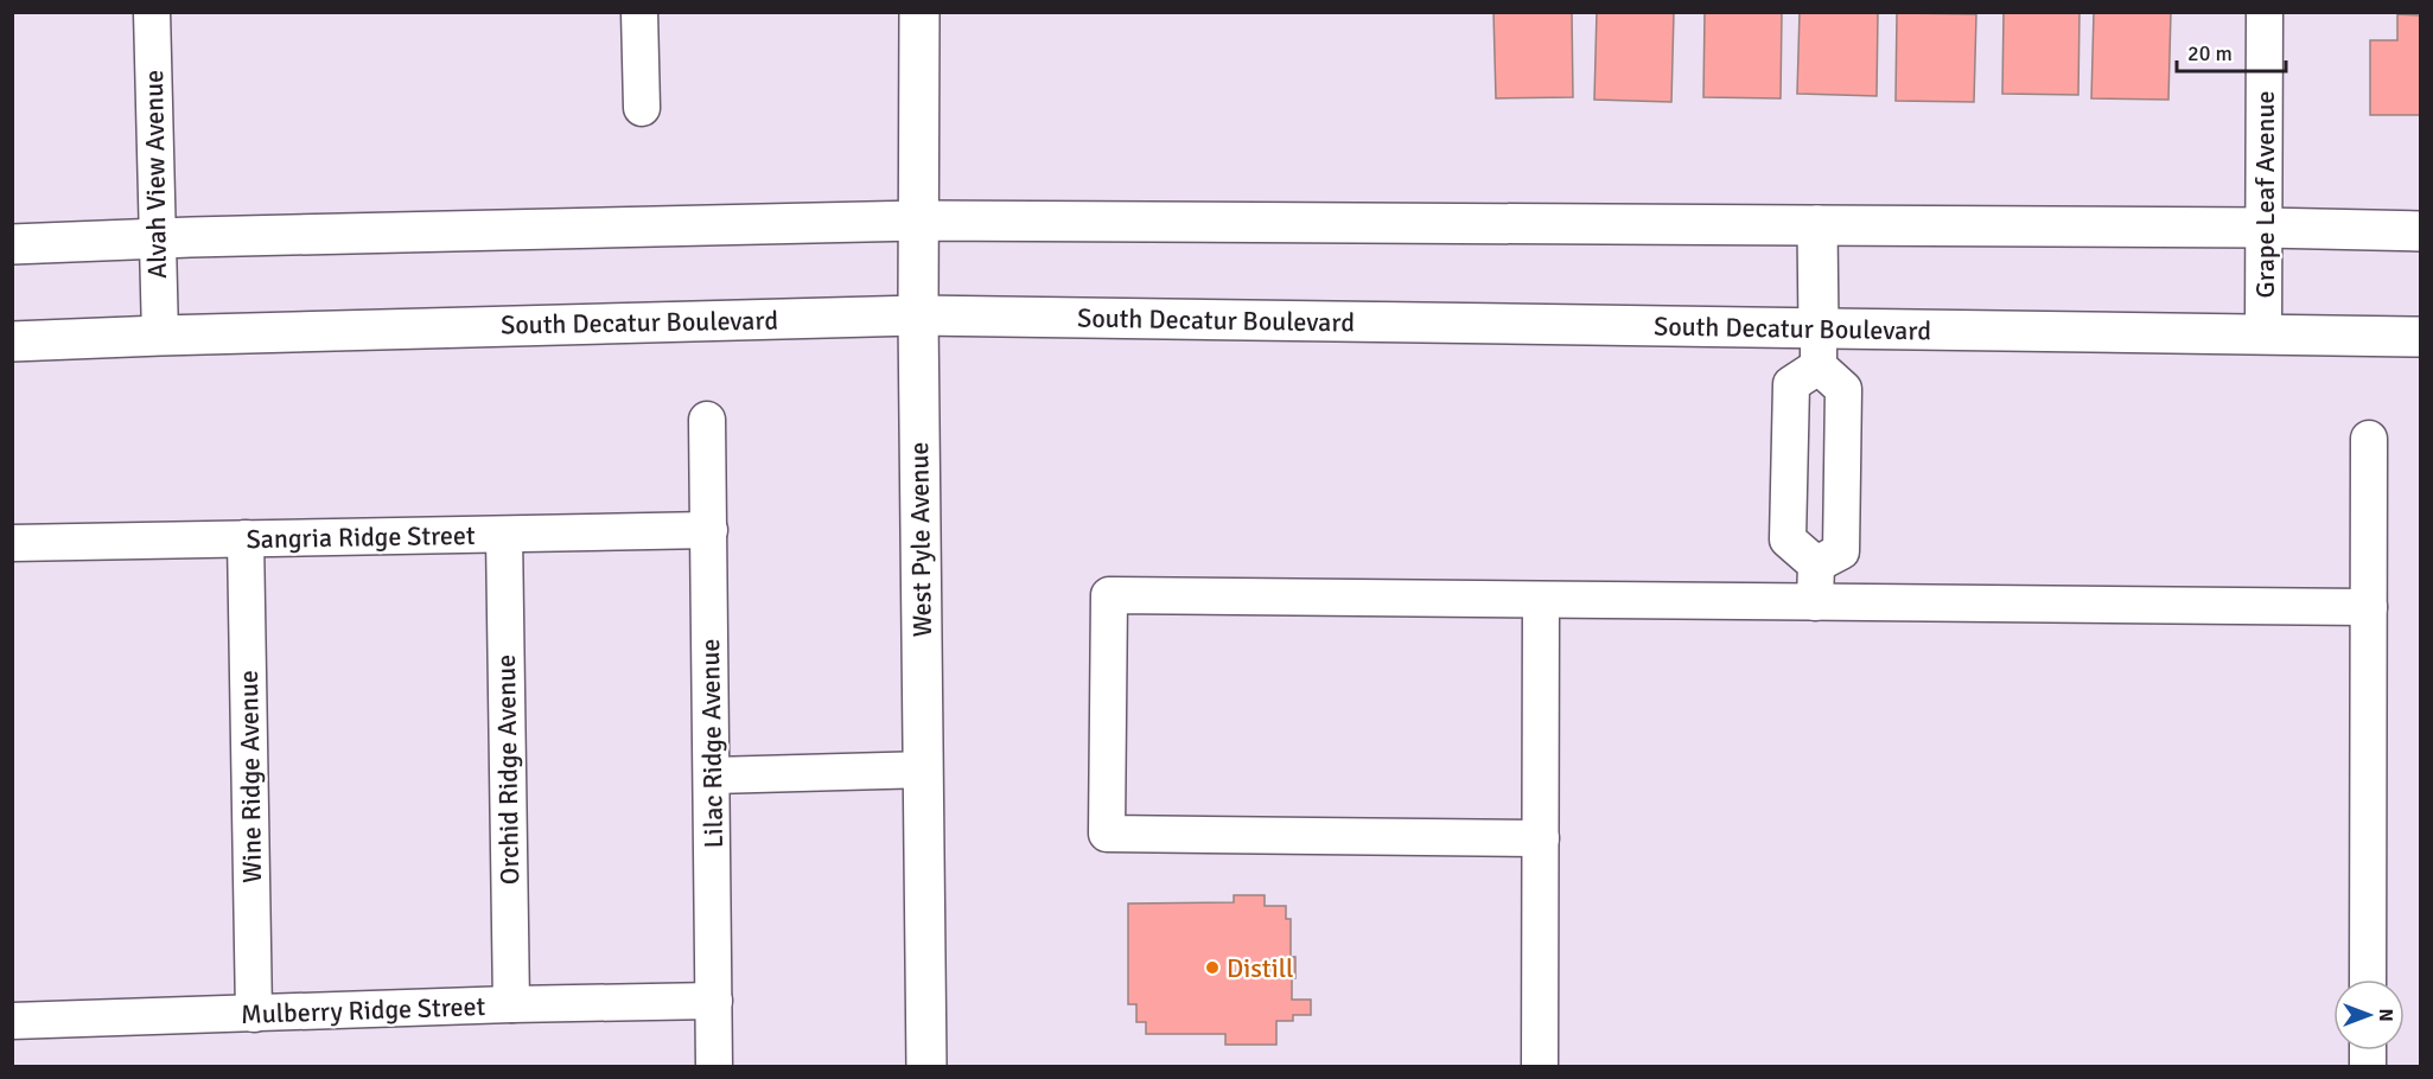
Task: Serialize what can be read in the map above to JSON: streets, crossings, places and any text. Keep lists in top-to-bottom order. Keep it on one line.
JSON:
{"streets":{"main road":["South Decatur Boulevard","West Pyle Avenue"],"street":["Alvah View Avenue","Grape Leaf Avenue","Sangria Ridge Street","Lilac Ridge Avenue","Orchid Ridge Avenue","Wine Ridge Avenue","Mulberry Ridge Street"]},"crossings":[["Alvah View Avenue","South Decatur Boulevard"],["Grape Leaf Avenue","South Decatur Boulevard"],["South Decatur Boulevard","West Pyle Avenue"],["Sangria Ridge Street","Lilac Ridge Avenue"],["Sangria Ridge Street","Orchid Ridge Avenue"],["Sangria Ridge Street","Wine Ridge Avenue"],["Lilac Ridge Avenue","Mulberry Ridge Street"],["Orchid Ridge Avenue","Mulberry Ridge Street"],["Wine Ridge Avenue","Mulberry Ridge Street"]],"places":["Distill"],"scale_bar":"20 m","north":"right"}
